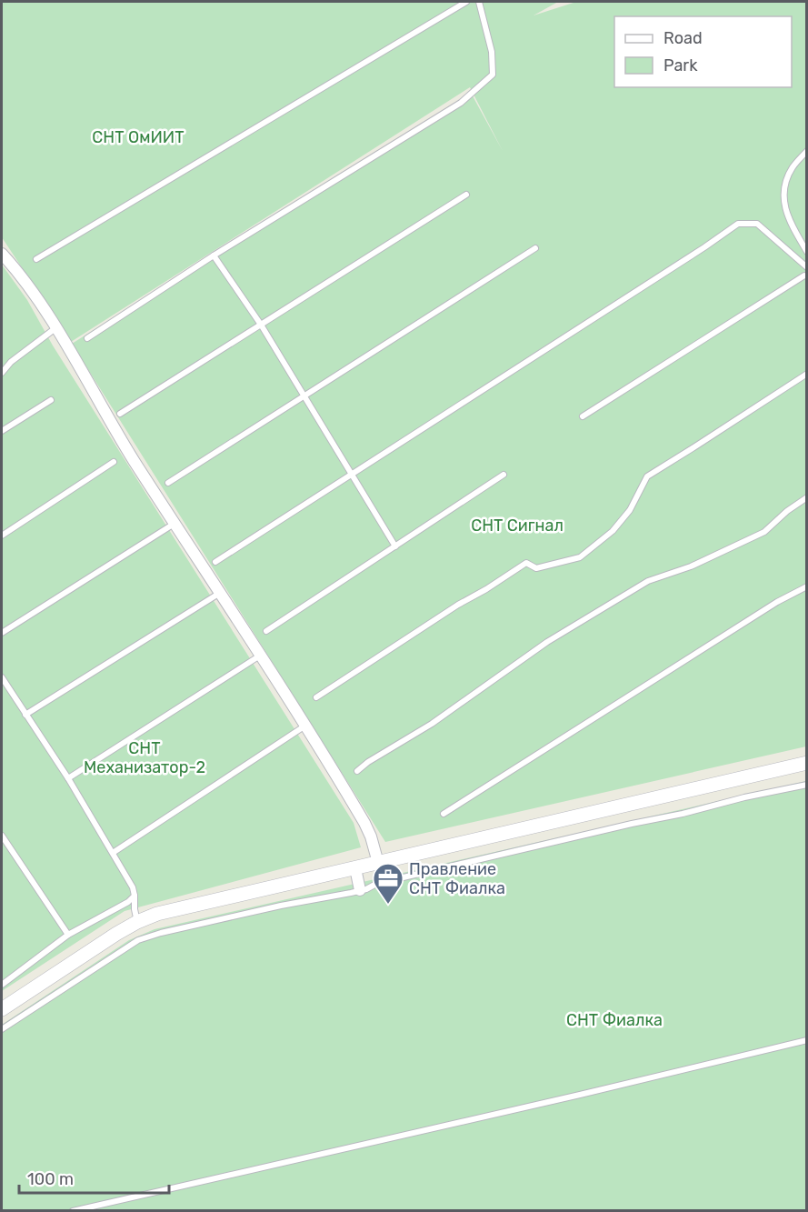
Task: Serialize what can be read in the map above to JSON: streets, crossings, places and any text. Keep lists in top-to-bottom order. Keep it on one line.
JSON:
{"parks":["СНТ ОмИИТ","СНТ Сигнал","СНТ Механизатор-2","СНТ Фиалка"],"places":{"office":["Правление СНТ Фиалка"]},"legend":["Road","Park"],"scale_bar":"100 m"}
